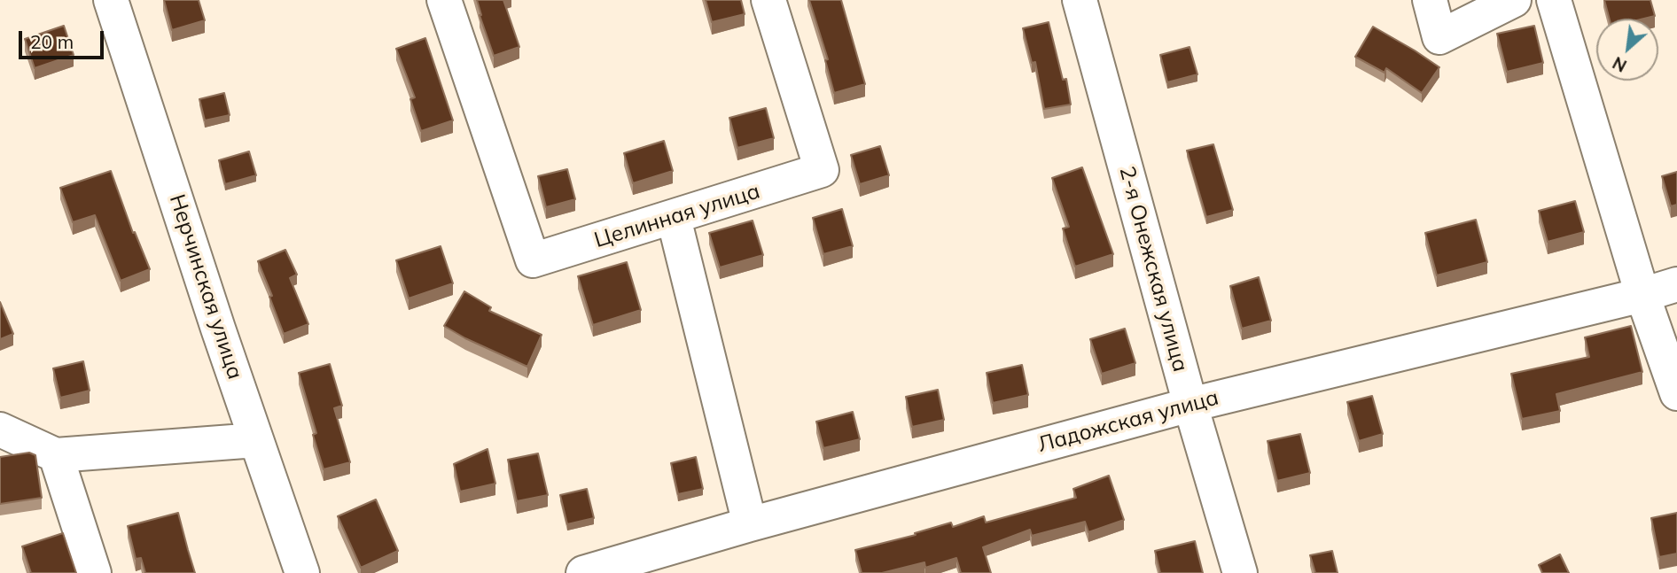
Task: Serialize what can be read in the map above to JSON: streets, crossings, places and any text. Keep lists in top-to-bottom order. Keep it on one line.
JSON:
{"streets":{"street":["Целинная улица","2-я Онежская улица","Нерчинская улица","Ладожская улица"]},"crossings":[["2-я Онежская улица","Ладожская улица"]],"scale_bar":"20 m","north":"bottom left"}
